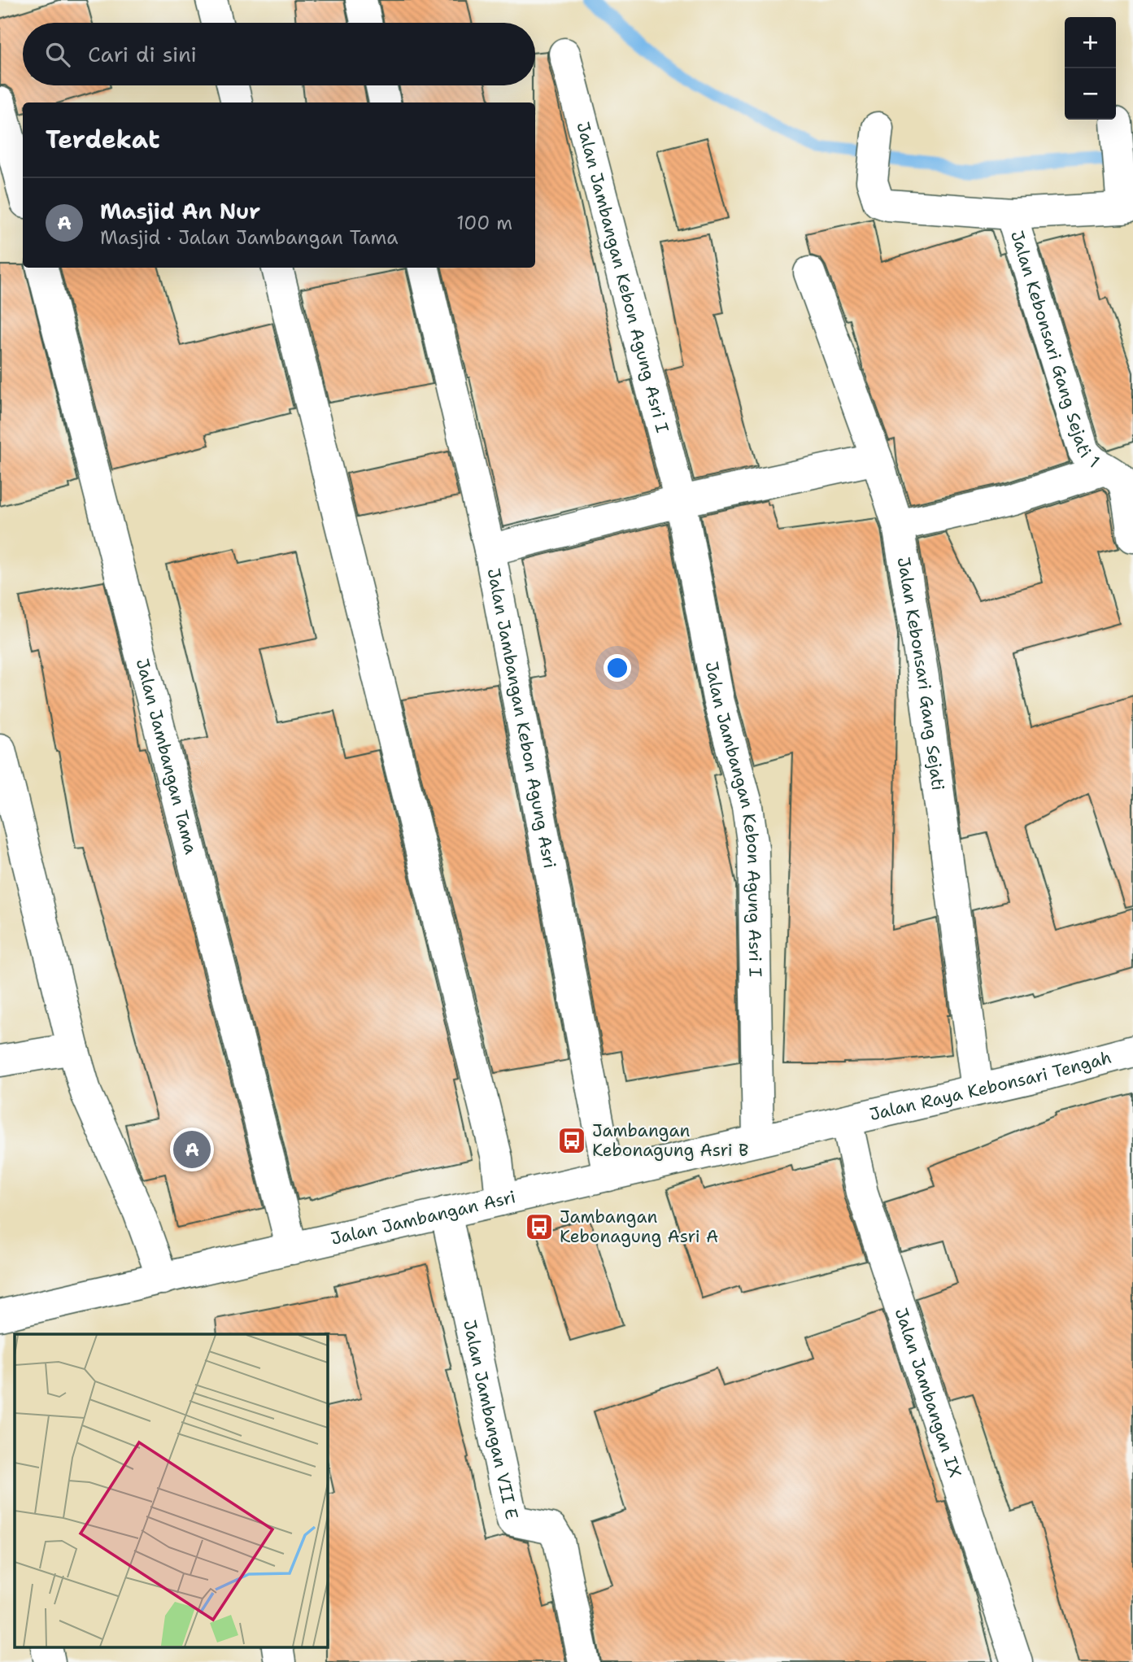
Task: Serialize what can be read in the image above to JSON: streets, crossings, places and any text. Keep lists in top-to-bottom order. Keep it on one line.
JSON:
{"streets":{"street":["Jalan Jambangan Kebon Agung Asri I","Jalan Kebonsari Gang Sejati 1","Jalan Kebonsari Gang Sejati","Jalan Jambangan Kebon Agung Asri","Jalan Jambangan Tama","Jalan Raya Kebonsari Tengah","Jalan Jambangan Asri","Jalan Jambangan IX","Jalan Jambangan VII E"]},"crossings":[["Jalan Jambangan Kebon Agung Asri I","Jalan Jambangan Asri"],["Jalan Kebonsari Gang Sejati","Jalan Raya Kebonsari Tengah"],["Jalan Jambangan Kebon Agung Asri","Jalan Jambangan Asri"],["Jalan Jambangan Tama","Jalan Jambangan Asri"],["Jalan Raya Kebonsari Tengah","Jalan Jambangan Asri"],["Jalan Raya Kebonsari Tengah","Jalan Jambangan IX"],["Jalan Jambangan Asri","Jalan Jambangan IX"],["Jalan Jambangan Asri","Jalan Jambangan VII E"]],"places":{"bus stop":["Jambangan Kebonagung Asri B","Jambangan Kebonagung Asri A"]},"page":{"map_buttons":["+","−"],"search":"Cari di sini","heading":"Terdekat","list":[{"mark":"A","name":"Masjid An Nur","note":"Masjid · Jalan Jambangan Tama","value":"100 m"}],"pins":"A"}}
